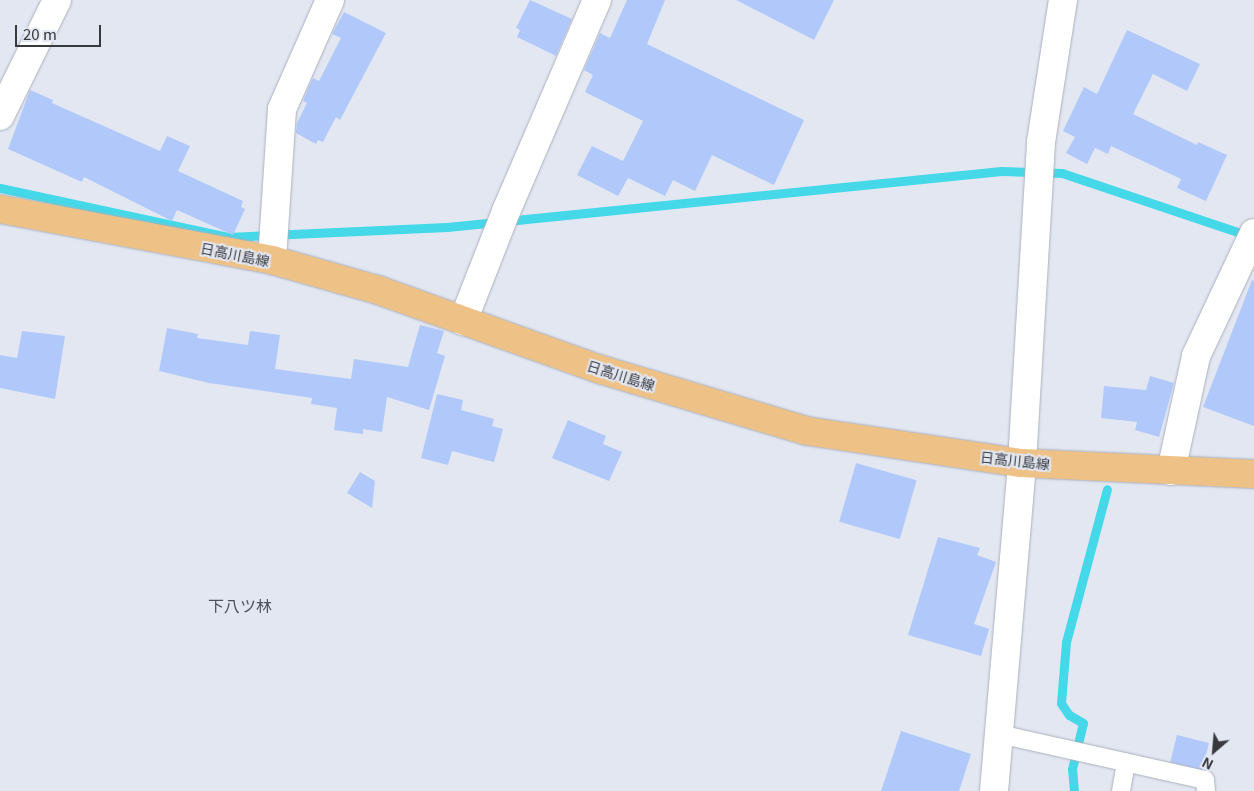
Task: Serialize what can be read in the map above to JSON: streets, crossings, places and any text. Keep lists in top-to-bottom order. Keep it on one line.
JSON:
{"streets":{"main road":["日高川島線"]},"districts":["下八ツ林"],"scale_bar":"20 m","north":"bottom left"}
